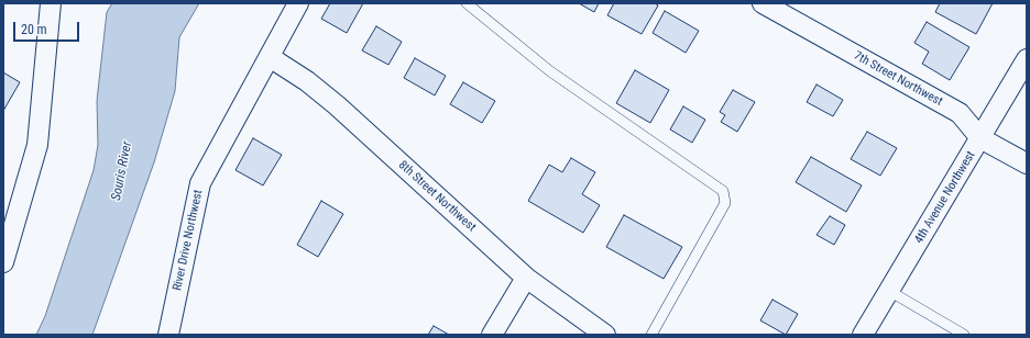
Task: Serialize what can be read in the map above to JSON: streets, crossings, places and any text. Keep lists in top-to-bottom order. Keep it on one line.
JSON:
{"streets":{"street":["7th Street Northwest","8th Street Northwest","4th Avenue Northwest","River Drive Northwest"]},"crossings":[["7th Street Northwest","4th Avenue Northwest"],["8th Street Northwest","River Drive Northwest"]],"water":["Souris River"],"scale_bar":"20 m"}
